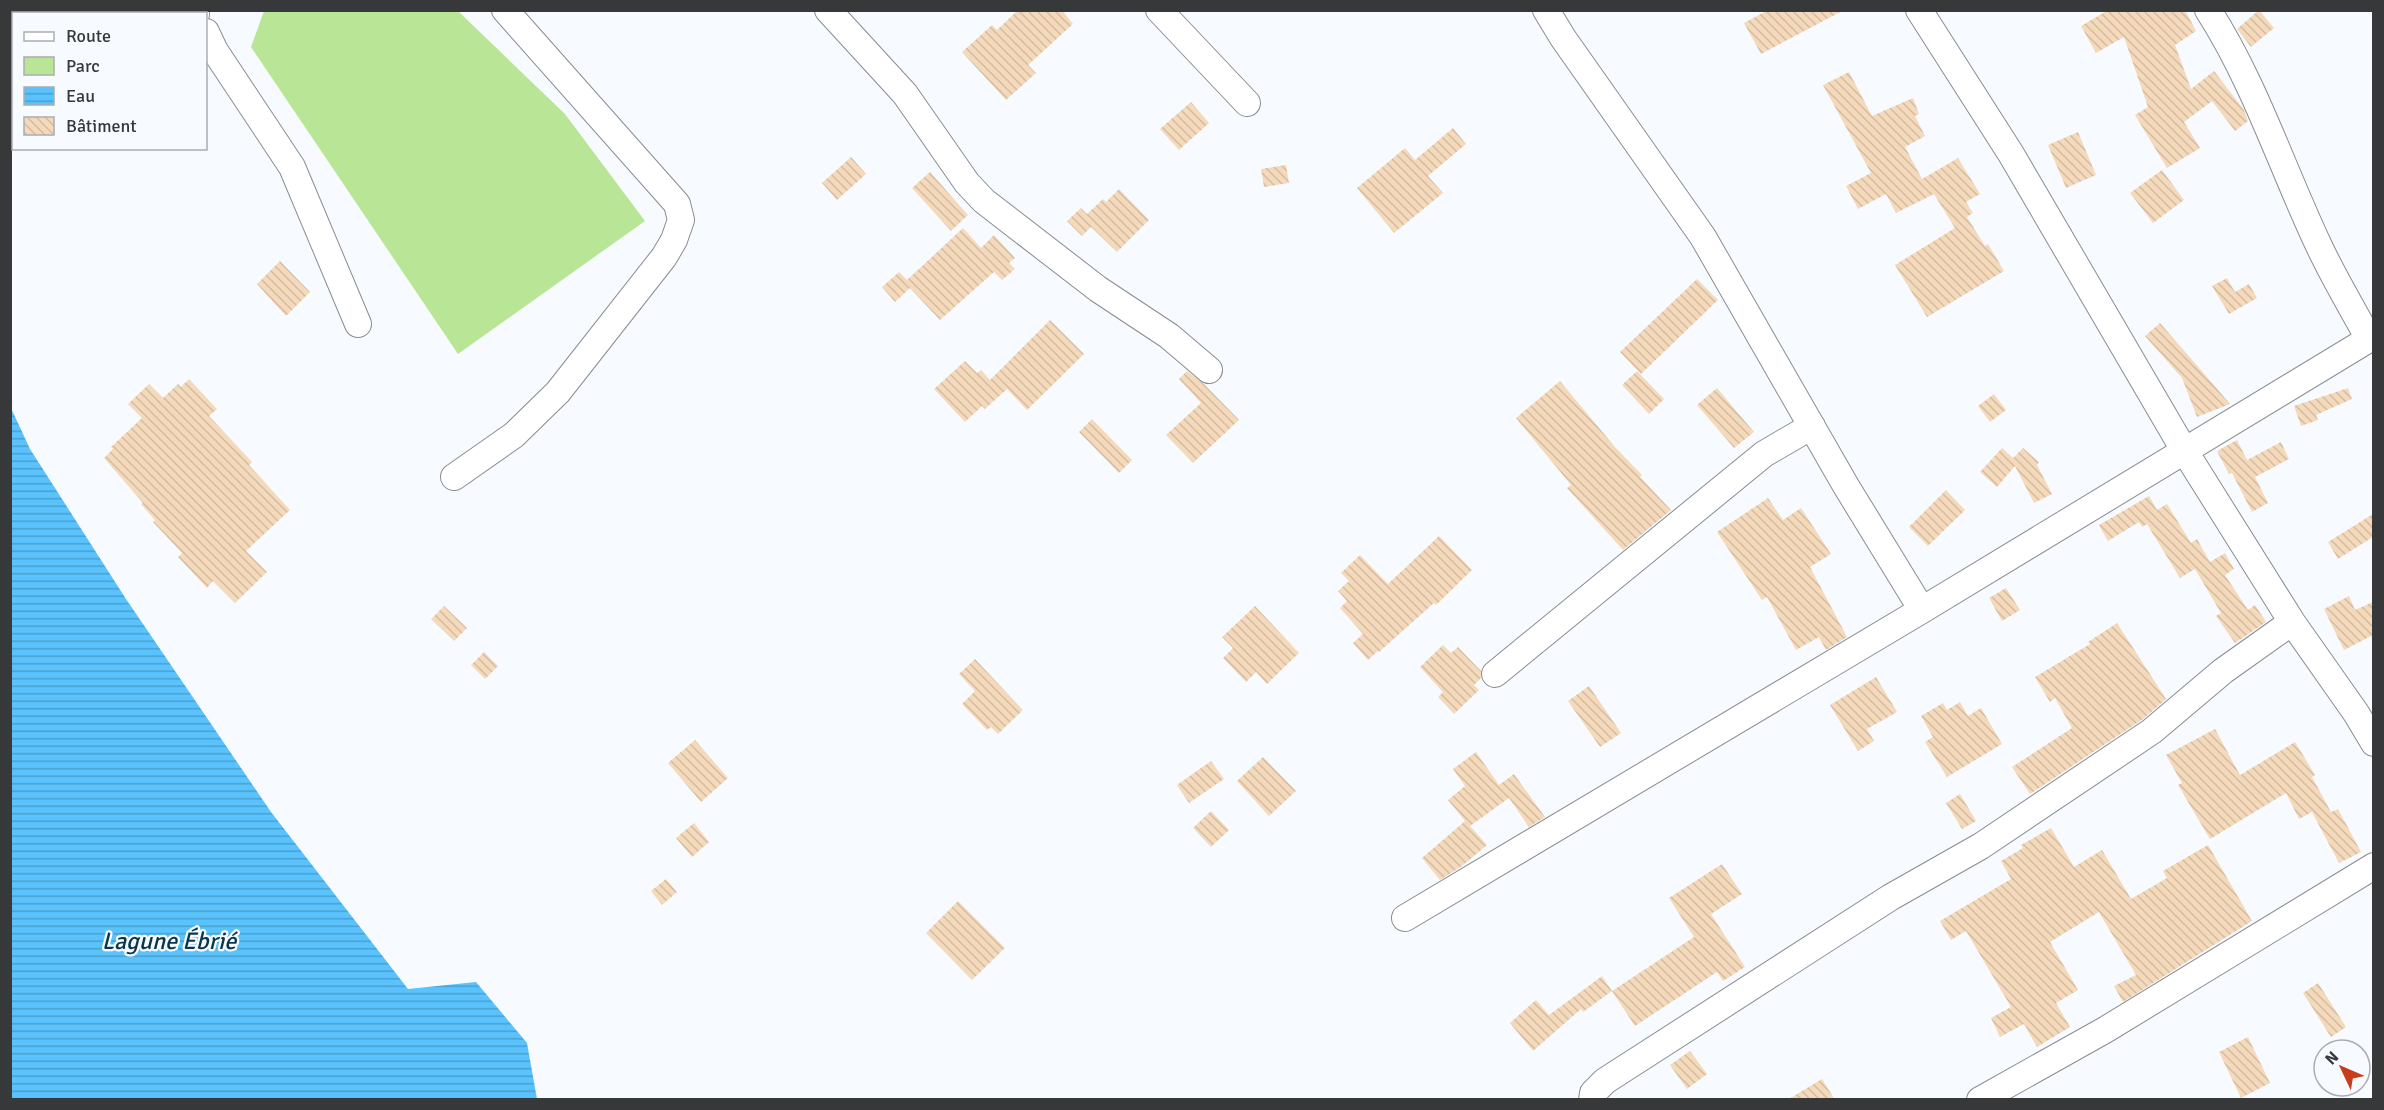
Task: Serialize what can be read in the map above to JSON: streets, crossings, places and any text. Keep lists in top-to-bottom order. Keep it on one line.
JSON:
{"water":["Lagune Ébrié"],"legend":["Route","Parc","Eau","Bâtiment"],"north":"top left"}
